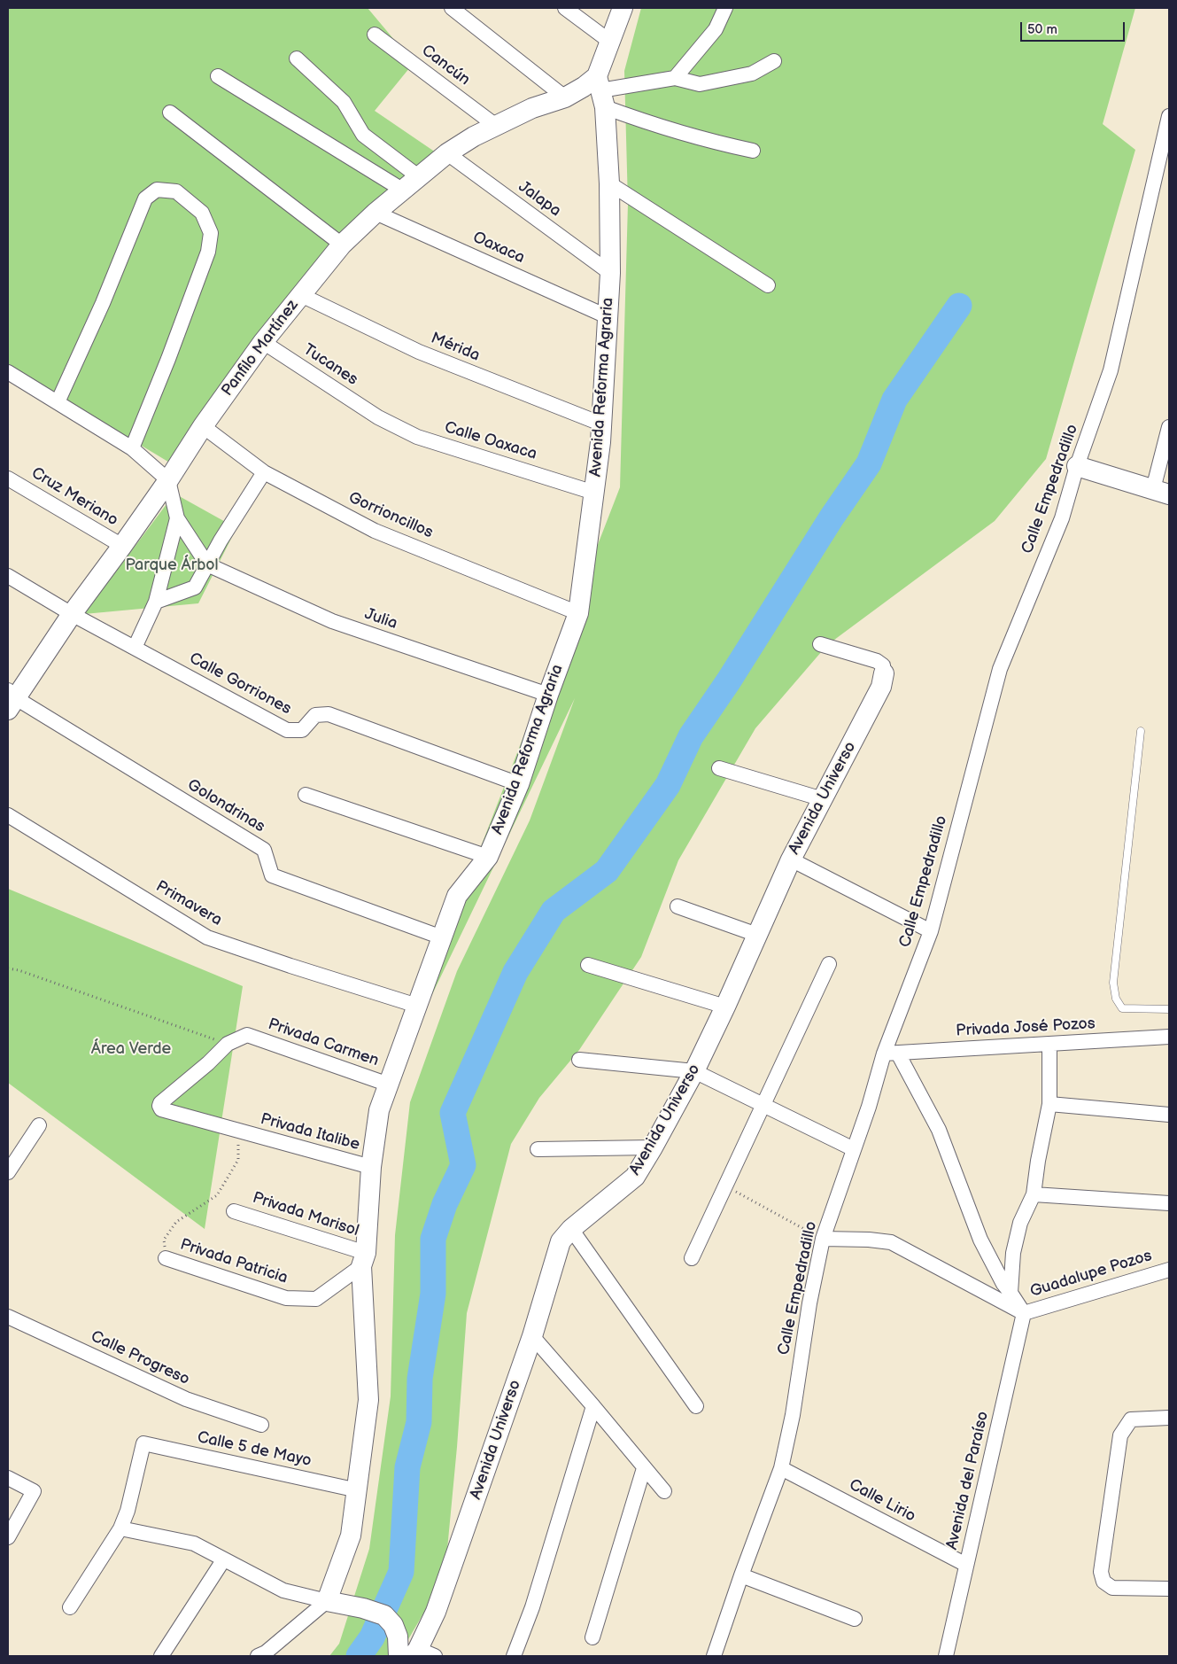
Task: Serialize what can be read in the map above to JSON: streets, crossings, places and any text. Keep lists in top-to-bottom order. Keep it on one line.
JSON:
{"streets":{"street":["Cancún","Jalapa","Oaxaca","Mérida","Panfilo Martínez","Tucanes","Avenida Reforma Agraria","Calle Oaxaca","Calle Empedradillo","Cruz Meriano","Gorrioncillos","Julia","Calle Gorriones","Avenida Universo","Golondrinas","Primavera","Privada José Pozos","Privada Carmen","Privada Italibe","Privada Marisol","Privada Patricia","Guadalupe Pozos","Calle Progreso","Calle 5 de Mayo","Avenida del Paraíso","Calle Lirio"]},"crossings":[["Cancún","Panfilo Martínez"],["Jalapa","Panfilo Martínez"],["Jalapa","Avenida Reforma Agraria"],["Oaxaca","Panfilo Martínez"],["Oaxaca","Avenida Reforma Agraria"],["Mérida","Panfilo Martínez"],["Mérida","Avenida Reforma Agraria"],["Panfilo Martínez","Tucanes"],["Panfilo Martínez","Avenida Reforma Agraria"],["Panfilo Martínez","Cruz Meriano"],["Panfilo Martínez","Gorrioncillos"],["Panfilo Martínez","Calle Gorriones"],["Panfilo Martínez","Golondrinas"],["Tucanes","Calle Oaxaca"],["Avenida Reforma Agraria","Calle Oaxaca"],["Avenida Reforma Agraria","Gorrioncillos"],["Avenida Reforma Agraria","Julia"],["Avenida Reforma Agraria","Calle Gorriones"],["Avenida Reforma Agraria","Golondrinas"],["Avenida Reforma Agraria","Primavera"],["Avenida Reforma Agraria","Privada Carmen"],["Avenida Reforma Agraria","Privada Italibe"],["Avenida Reforma Agraria","Privada Marisol"],["Avenida Reforma Agraria","Privada Patricia"],["Avenida Reforma Agraria","Calle 5 de Mayo"],["Calle Empedradillo","Privada José Pozos"],["Calle Empedradillo","Calle Lirio"],["Privada Carmen","Privada Italibe"],["Privada Marisol","Privada Patricia"],["Guadalupe Pozos","Avenida del Paraíso"],["Avenida del Paraíso","Calle Lirio"]],"parks":["Parque Árbol","Área Verde"],"scale_bar":"50 m"}
